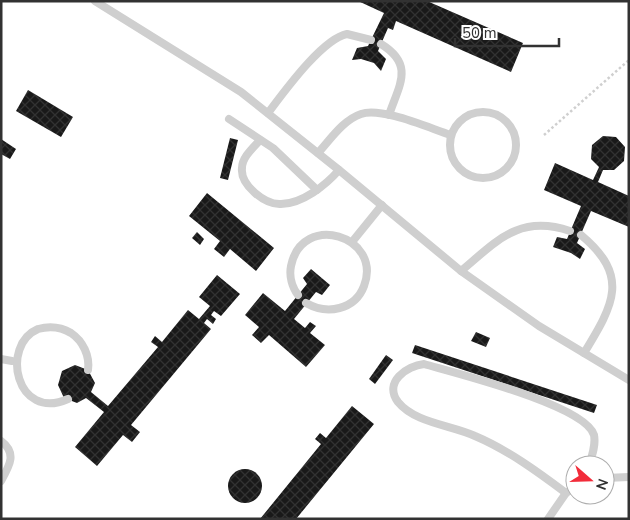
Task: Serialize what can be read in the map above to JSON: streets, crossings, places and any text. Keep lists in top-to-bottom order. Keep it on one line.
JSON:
{"scale_bar":"50 m","north":"right"}
